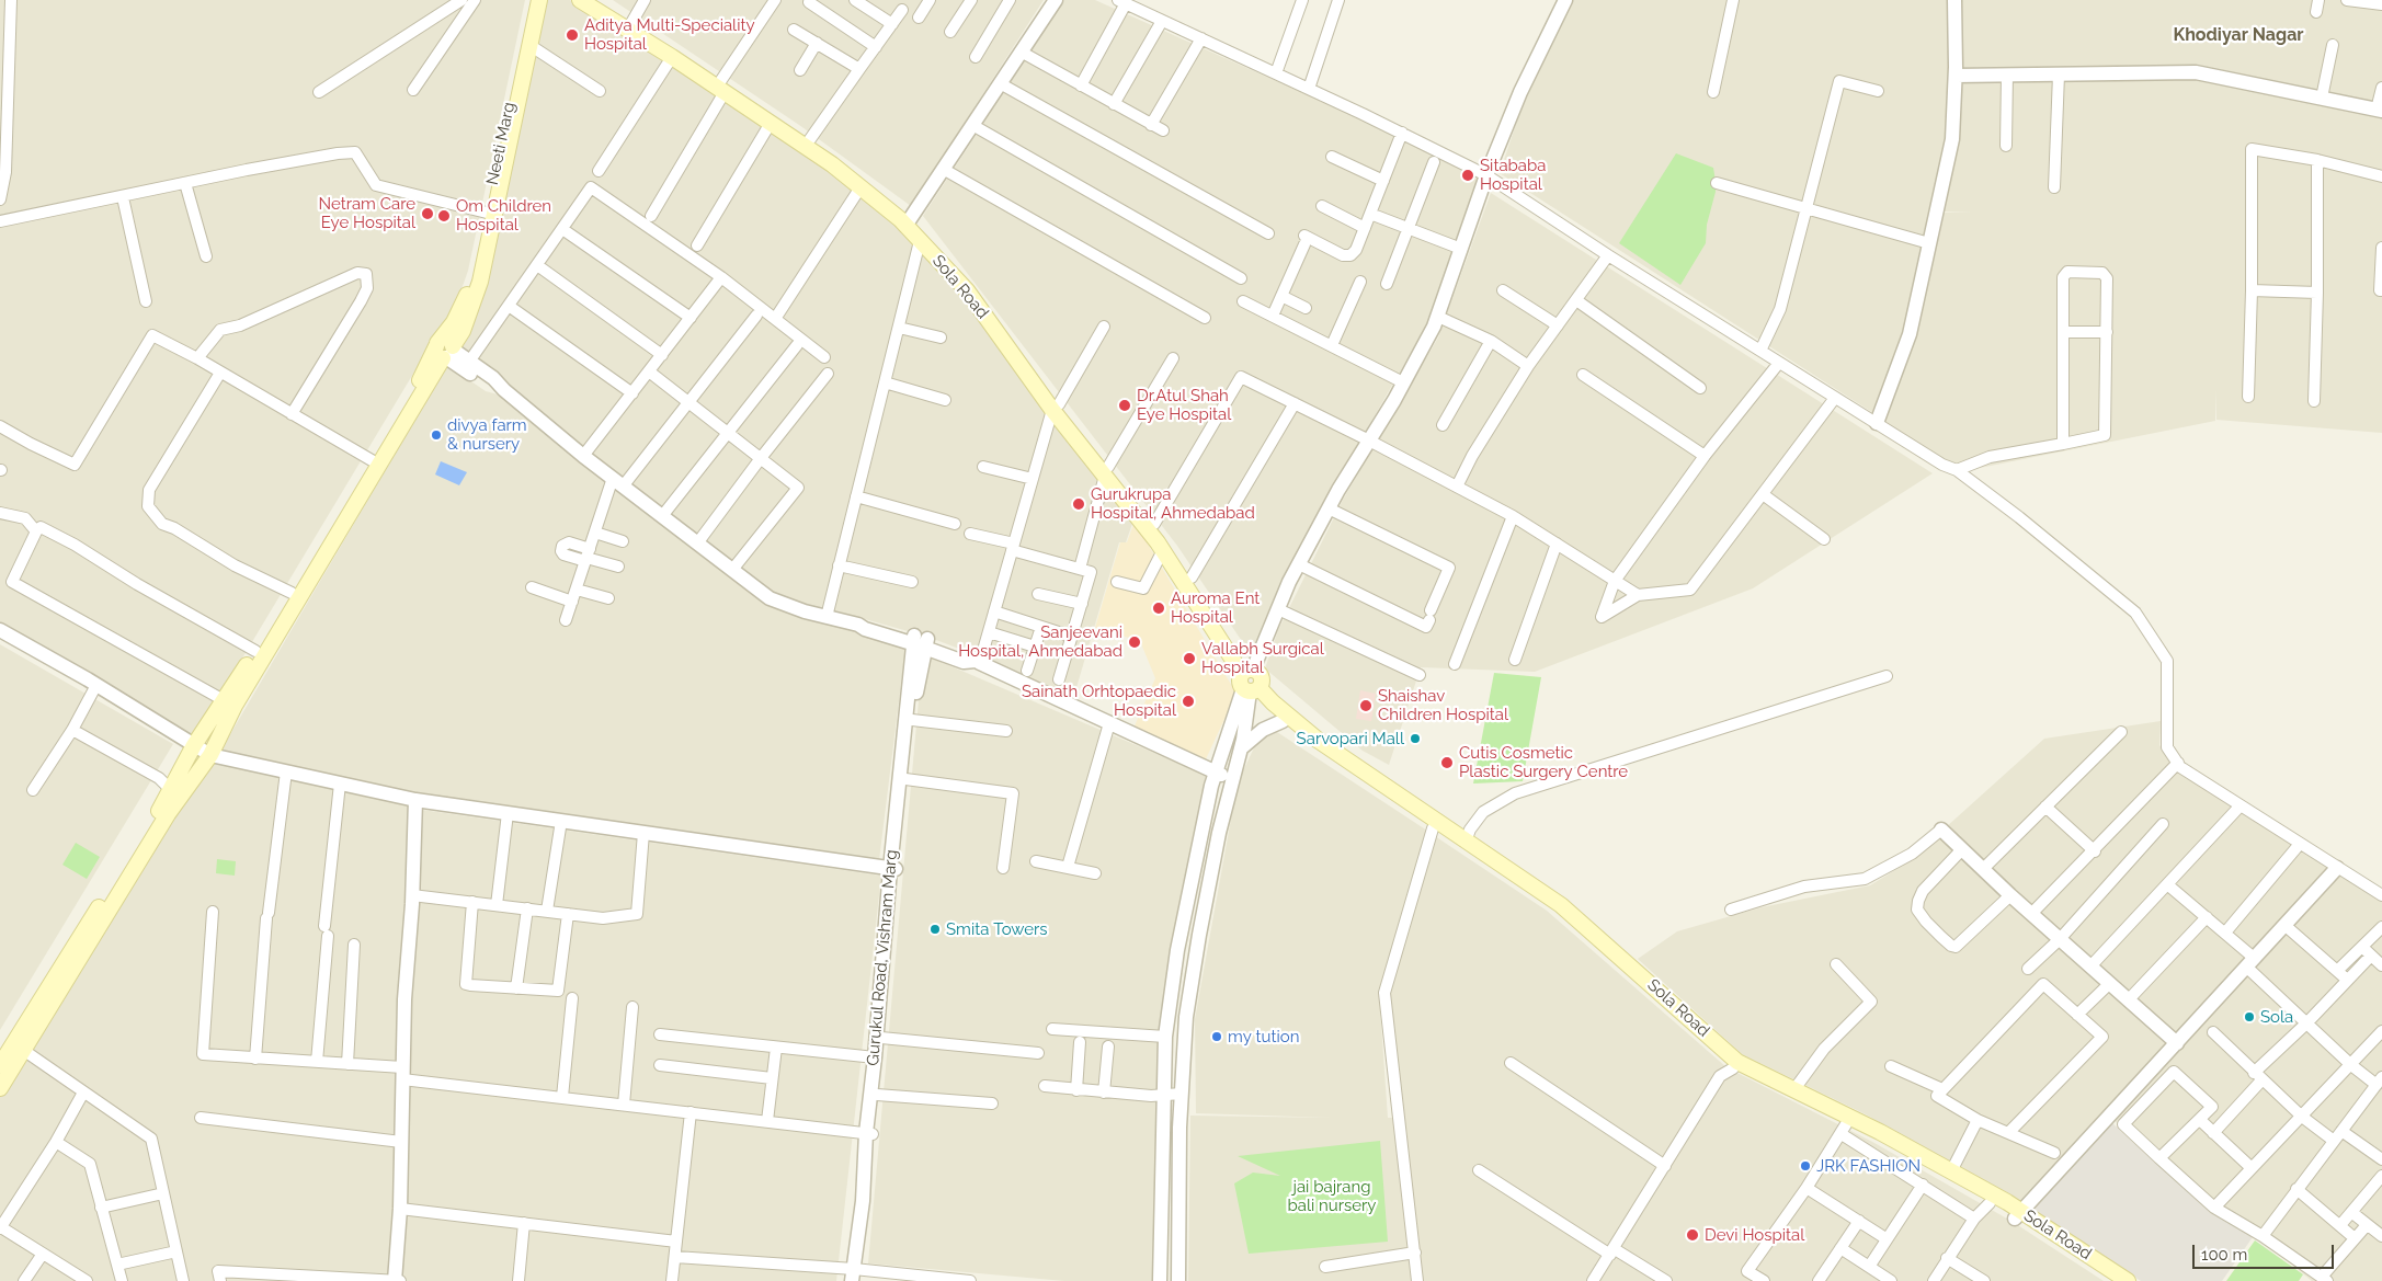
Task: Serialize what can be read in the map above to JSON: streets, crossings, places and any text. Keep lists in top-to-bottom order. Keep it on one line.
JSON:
{"streets":{"main road":["Neeti Marg","Sola Road"],"street":["Gurukul Road, Vishram Marg"]},"districts":["Khodiyar Nagar"],"parks":["jai bajrang bali nursery"],"places":["Aditya Multi-Speciality Hospital","Sitababa Hospital","Netram Care Eye Hospital","Om Children Hospital","Dr.Atul Shah Eye Hospital","divya farm & nursery","Gurukrupa Hospital, Ahmedabad","Auroma Ent Hospital","Sanjeevani Hospital, Ahmedabad","Vallabh Surgical Hospital","Sainath Orhtopaedic Hospital","Shaishav Children Hospital","Sarvopari Mall","Cutis Cosmetic Plastic Surgery Centre","Smita Towers","Sola","my tution","JRK FASHION","Devi Hospital"],"scale_bar":"100 m"}
